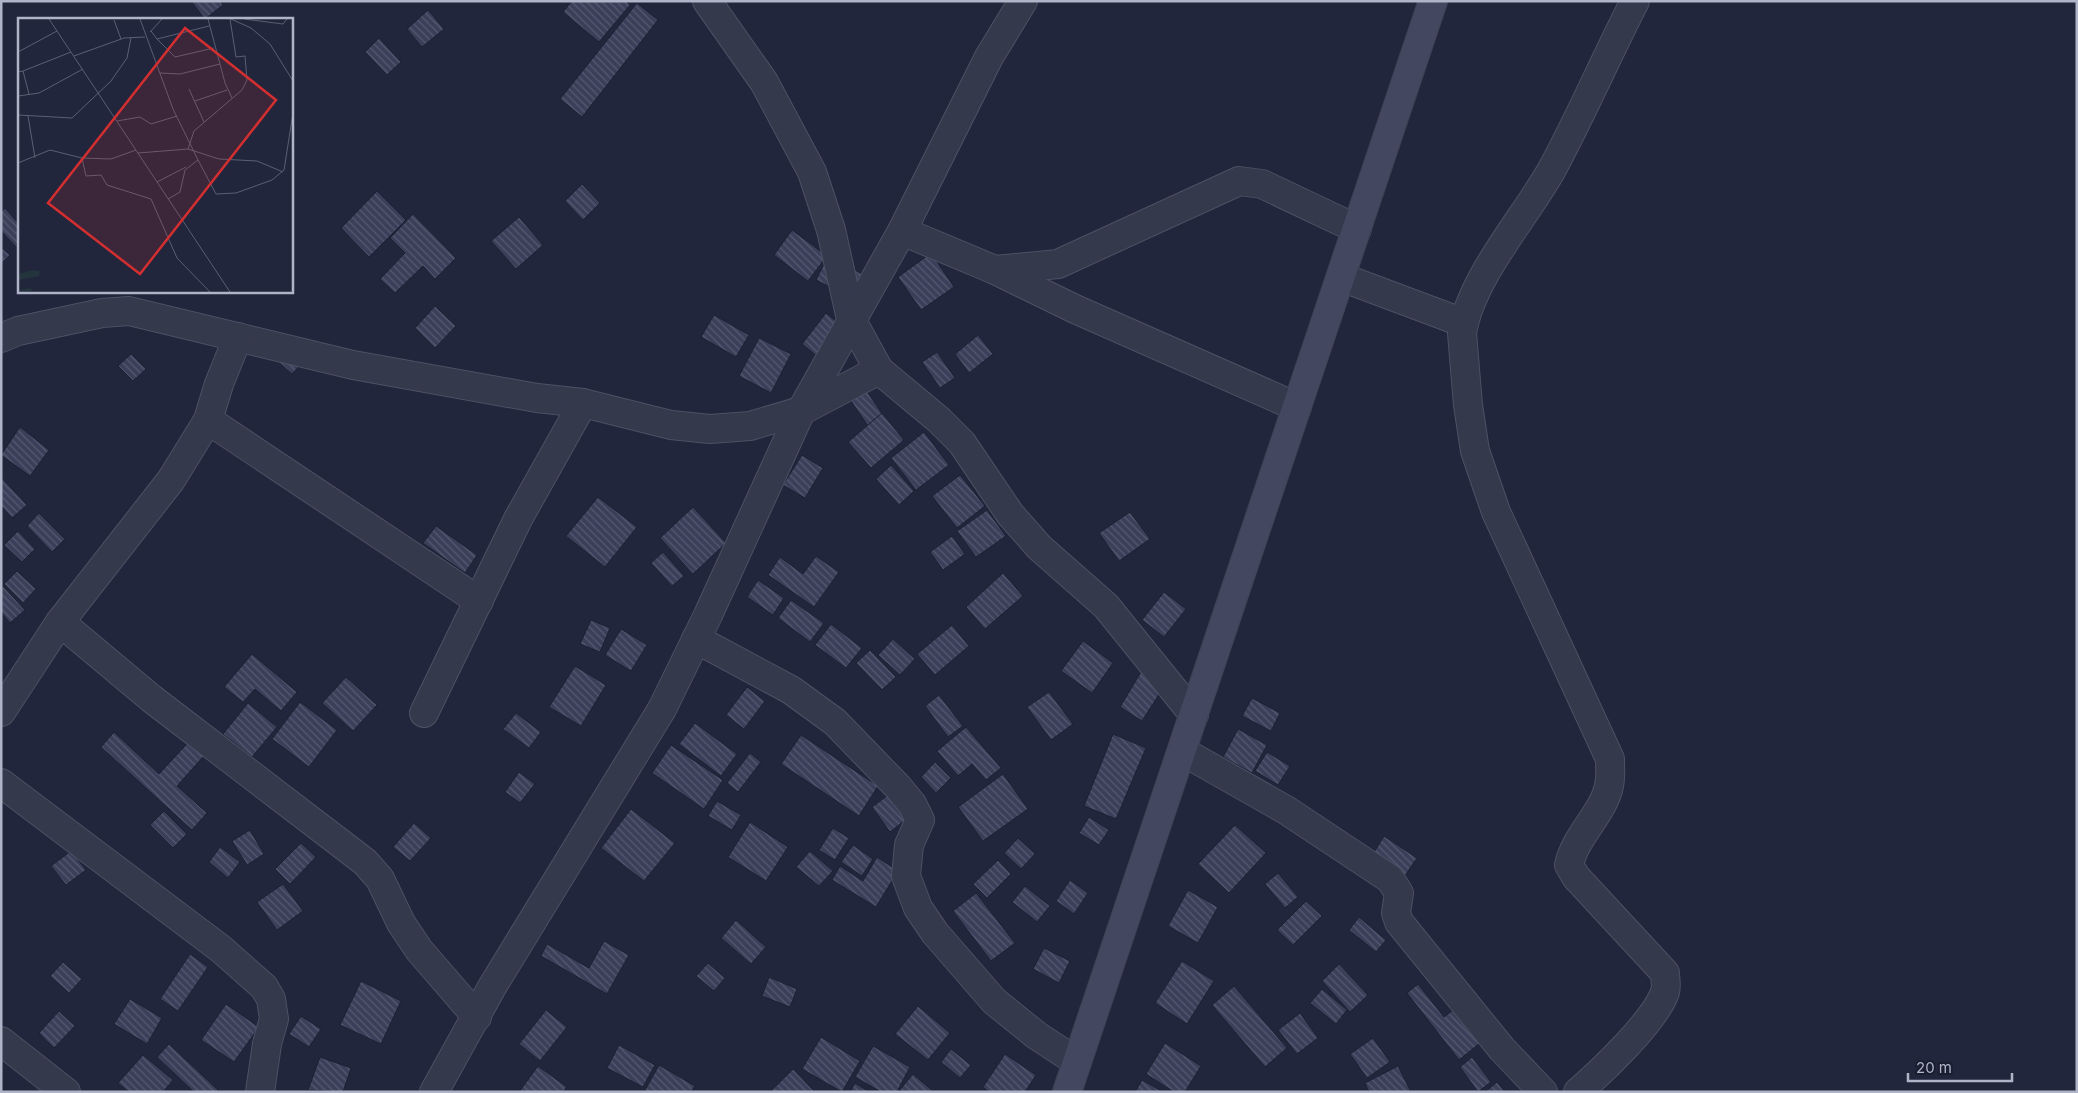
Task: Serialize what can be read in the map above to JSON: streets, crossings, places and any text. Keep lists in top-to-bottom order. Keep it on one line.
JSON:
{"scale_bar":"20 m"}
